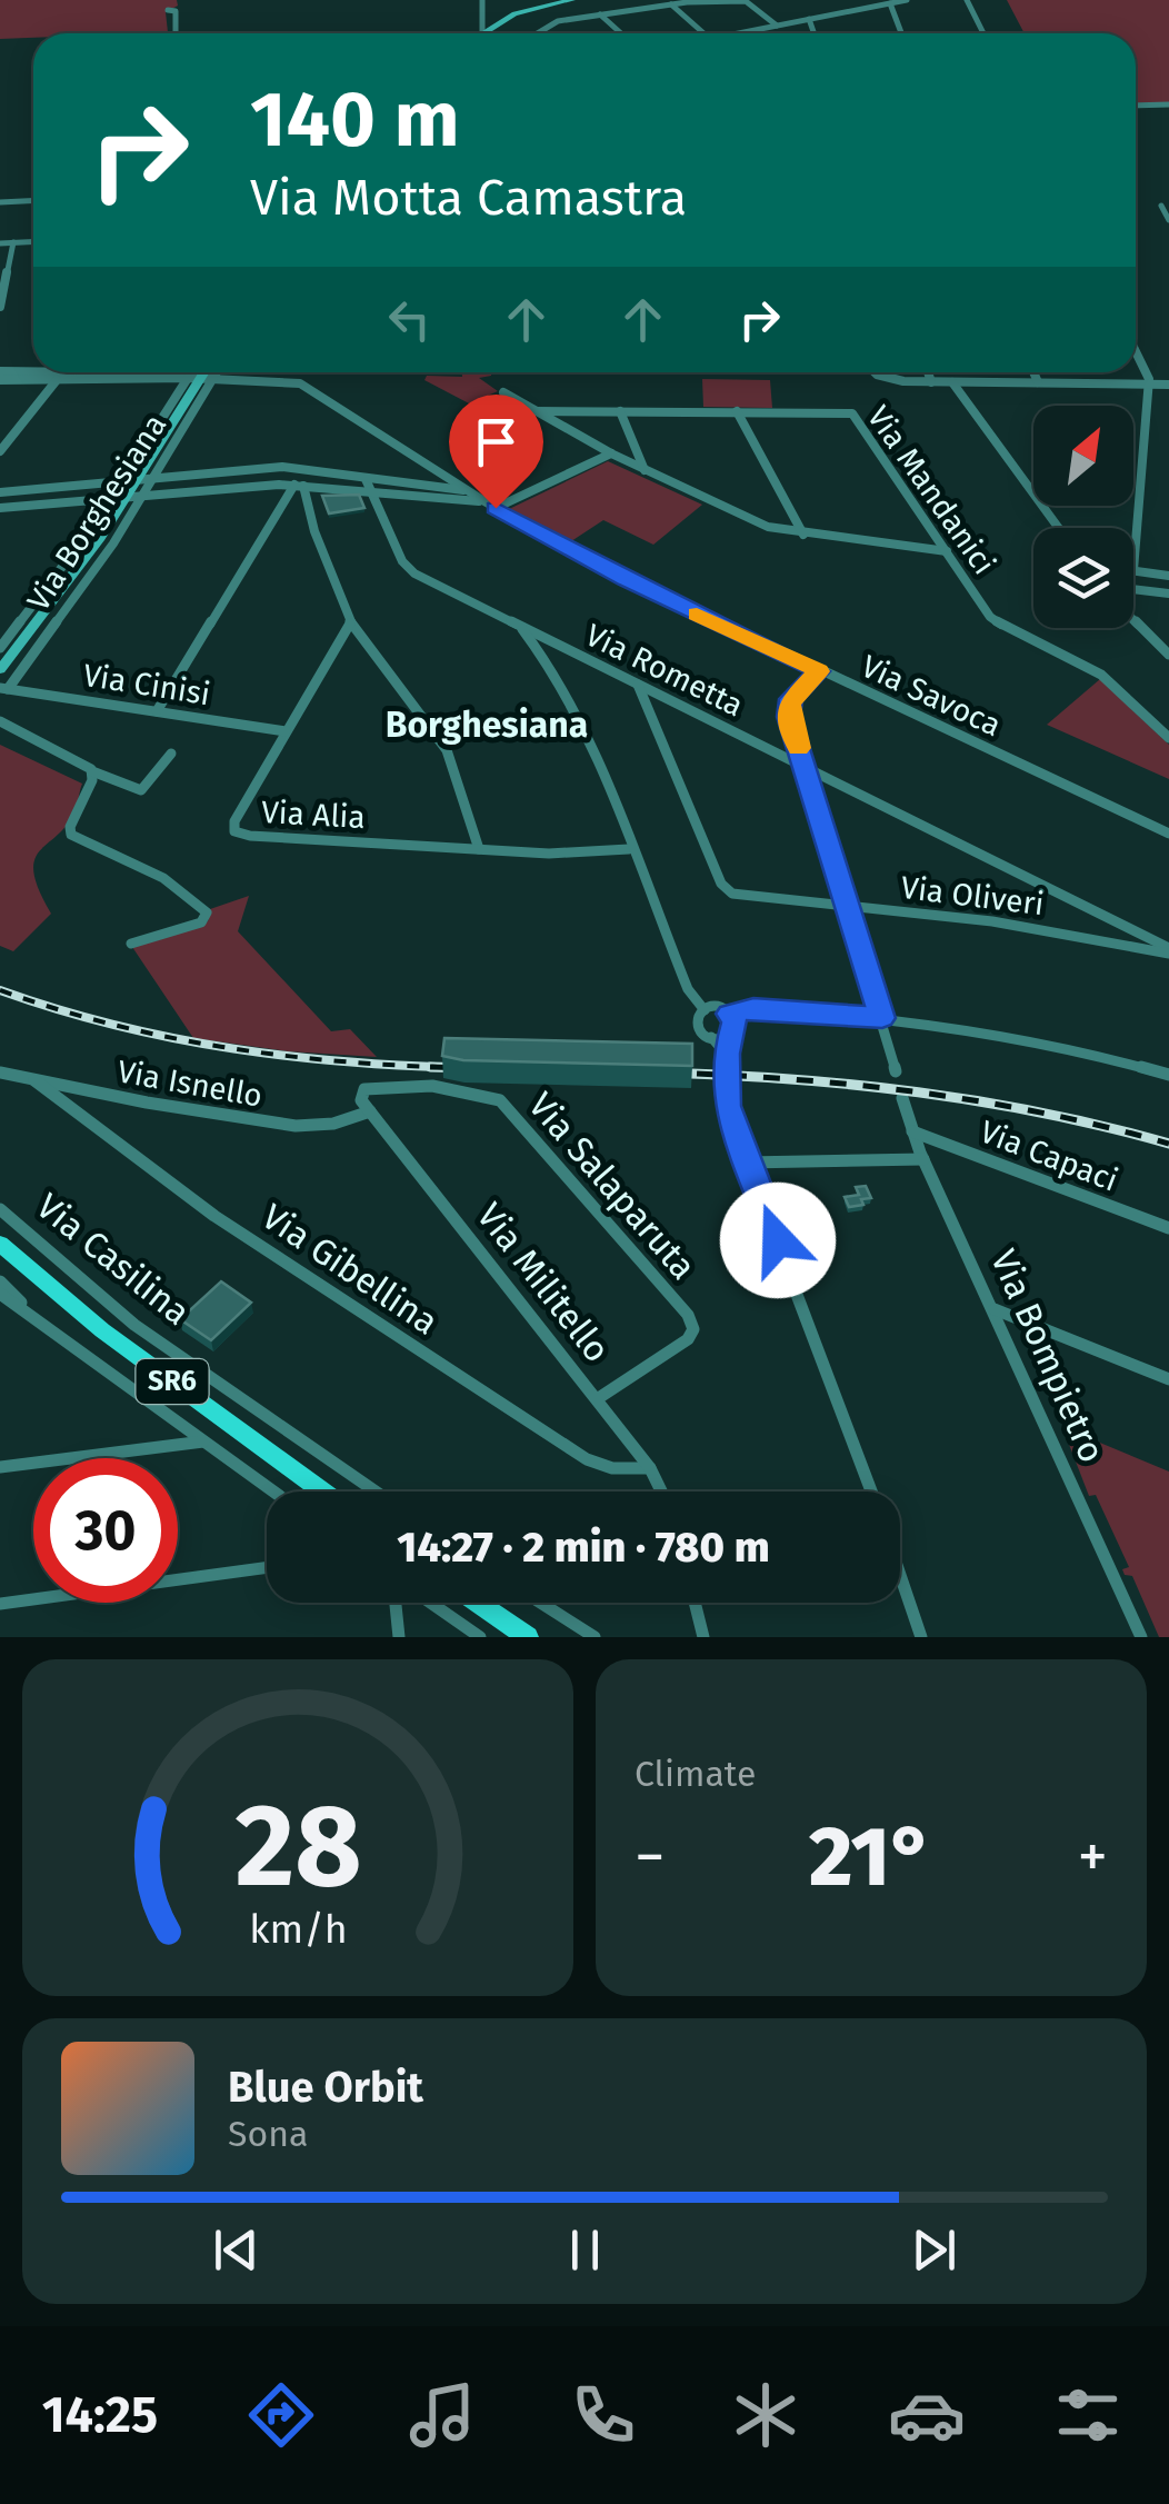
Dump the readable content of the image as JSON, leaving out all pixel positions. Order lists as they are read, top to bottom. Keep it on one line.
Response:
{"streets":{"main road":["Via Casilina","SR6"],"street":["Via Mandanici","Via Borghesiana","Via Rometta","Via Cinisi","Via Savoca","Via Alia","Via Oliveri","Via Isnello","Via Capaci","Via Salaparuta","Via Gibellina","Via Militello","Via Bompietro"]},"crossings":[["Via Borghesiana","Via Cinisi"],["Via Borghesiana","Via Savoca"],["Via Rometta","Via Oliveri"],["Via Cinisi","Via Alia"],["Via Isnello","Via Gibellina"],["Via Isnello","Via Militello"],["Via Capaci","Via Bompietro"],["Via Salaparuta","Via Militello"],["Via Gibellina","Via Militello"]],"districts":["Borghesiana"],"north":"top right","page":{"turn":["140 m","Via Motta Camastra"],"limit":"30","trip":"14:27 · 2 min · 780 m","tile":"Climate","heat":["−","21°","+"],"song":["Blue Orbit","Sona"],"tabs":"14:25","gauge":["28","km/h"]}}
